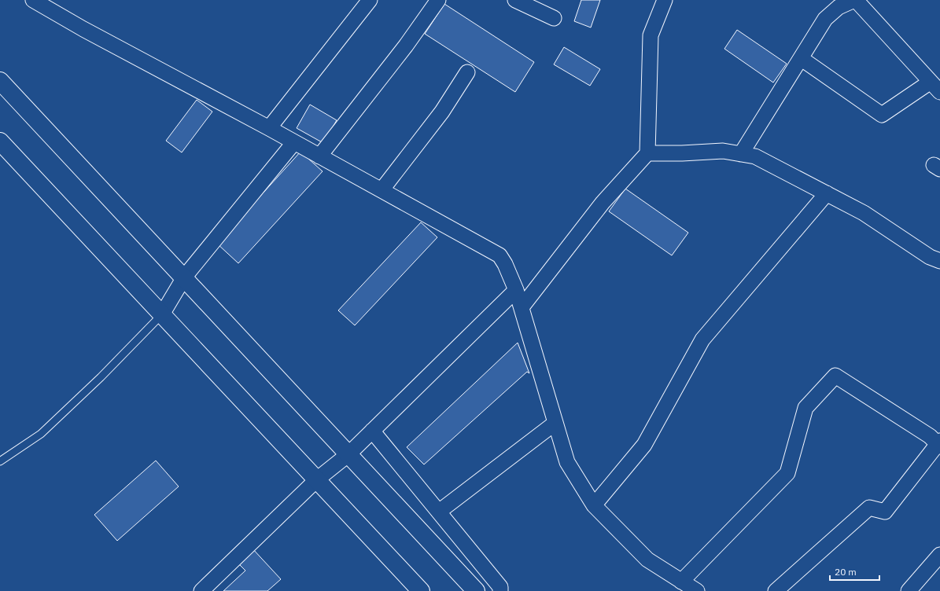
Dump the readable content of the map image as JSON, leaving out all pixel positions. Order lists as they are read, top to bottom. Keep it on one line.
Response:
{"scale_bar":"20 m"}
